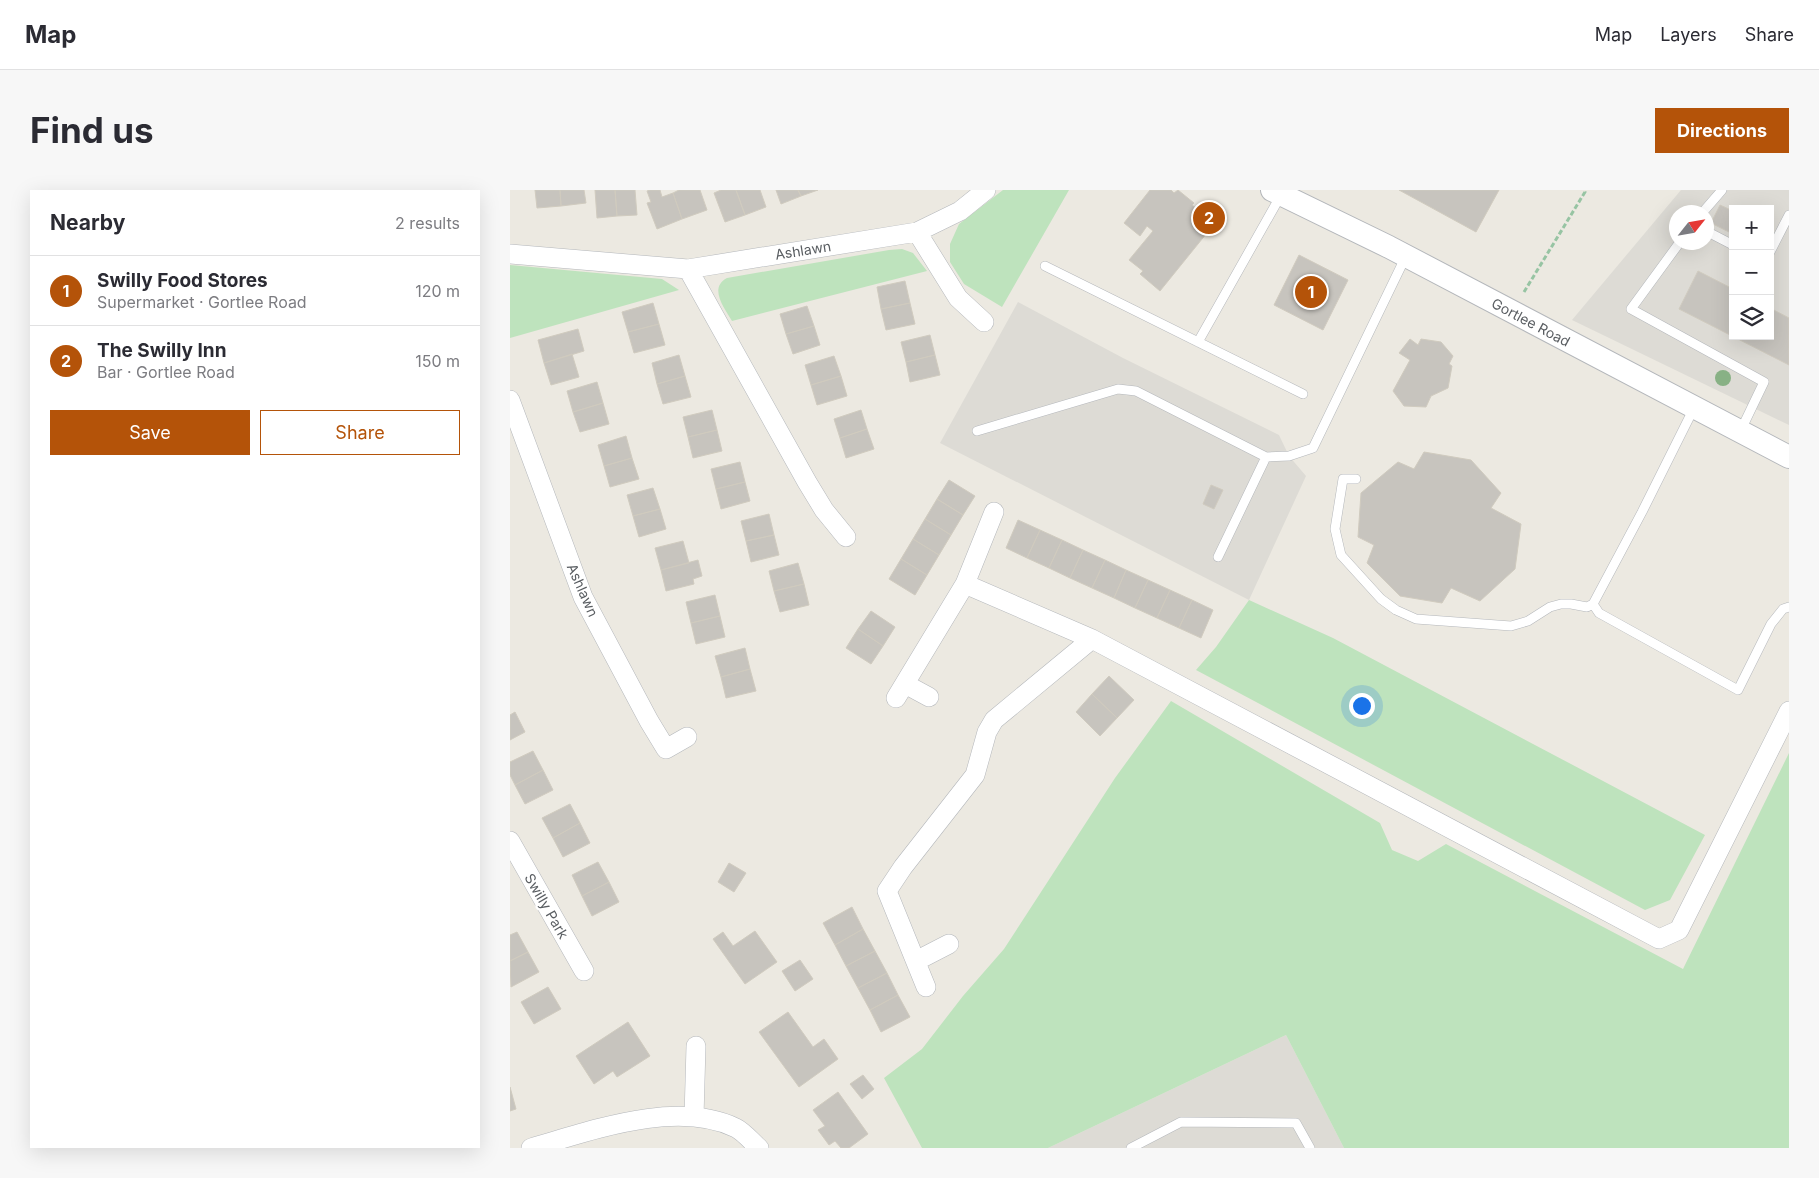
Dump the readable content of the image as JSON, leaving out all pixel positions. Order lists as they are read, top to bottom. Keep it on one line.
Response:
{"streets":{"street":["Ashlawn","Gortlee Road","Swilly Park"]},"north":"top right","page":{"header":"Map","nav":["Map","Layers","Share"],"buttons":["Directions",["Save","Share"]],"title":"Find us","heading":["Nearby","2 results"],"pins":["2","1"],"map_buttons":["+","−"],"list":[{"mark":"1","name":"Swilly Food Stores","note":"Supermarket · Gortlee Road","value":"120 m"},{"mark":"2","name":"The Swilly Inn","note":"Bar · Gortlee Road","value":"150 m"}]}}
